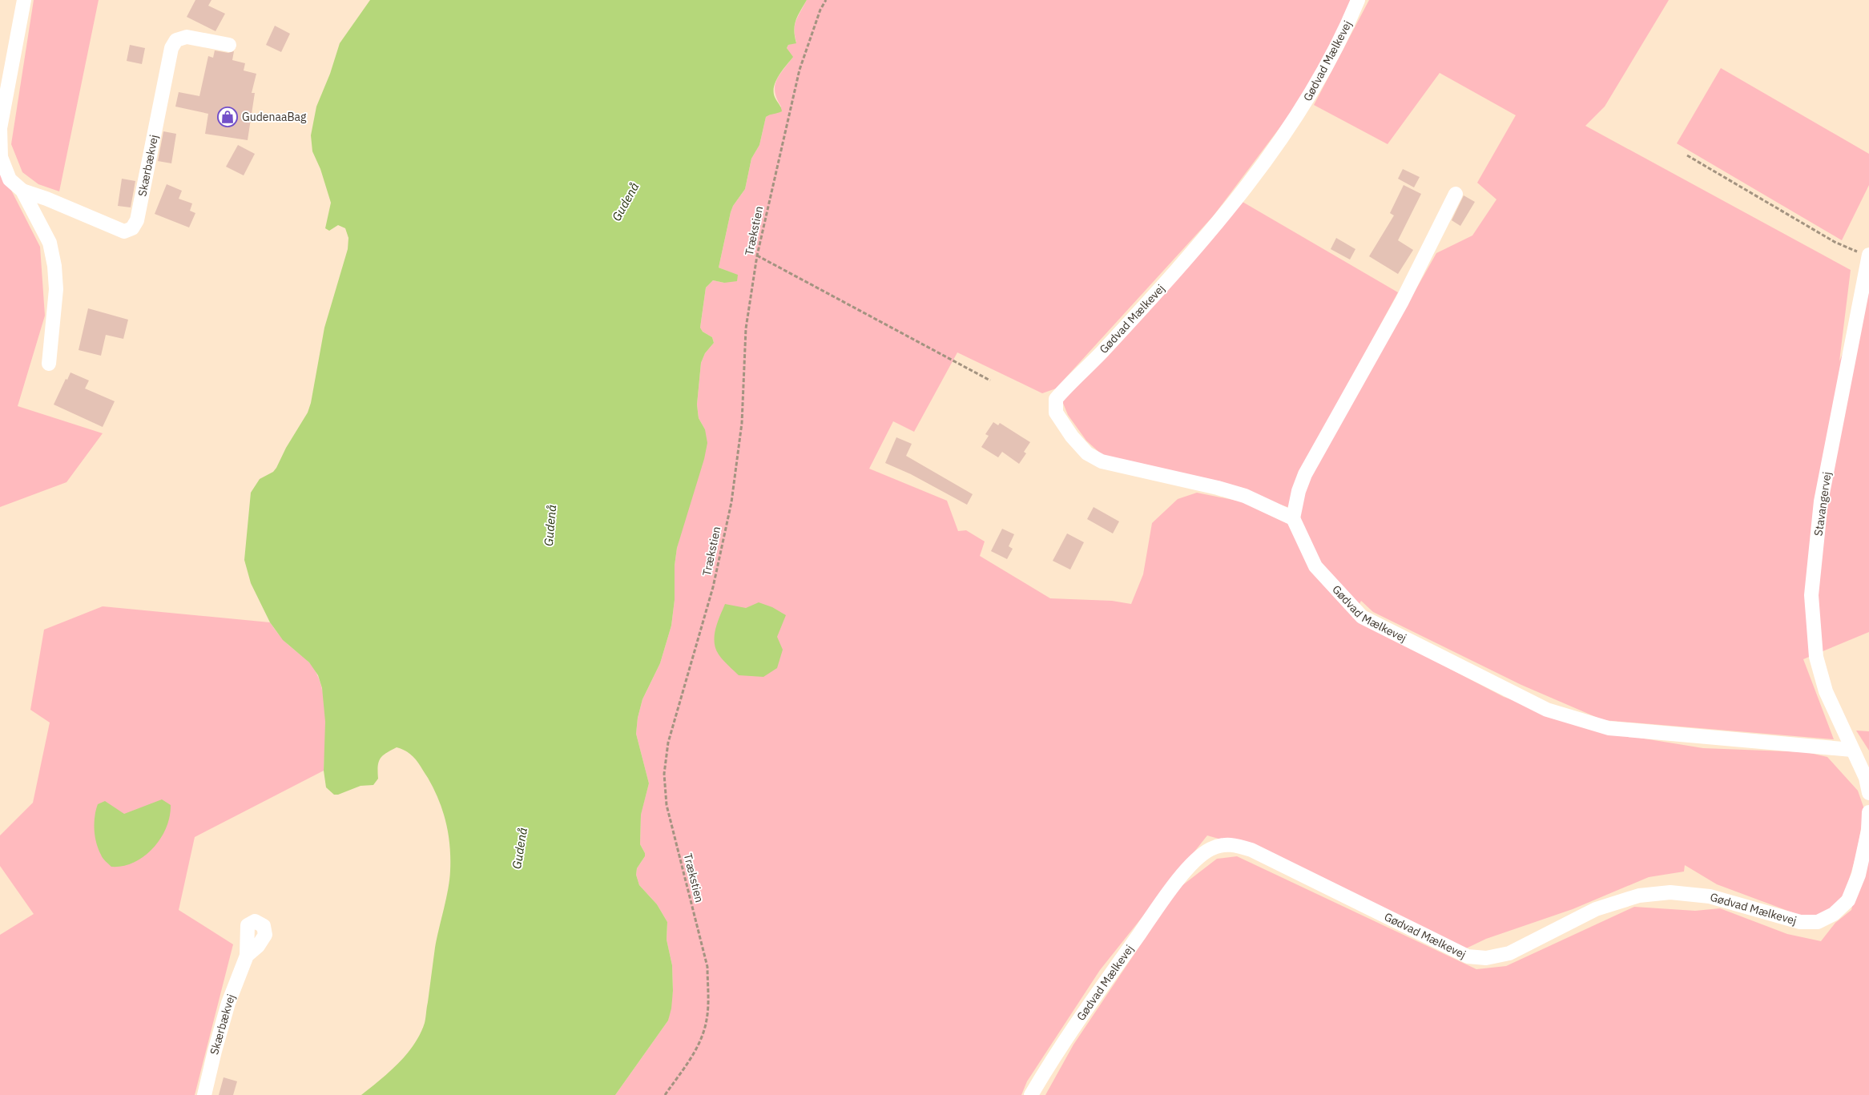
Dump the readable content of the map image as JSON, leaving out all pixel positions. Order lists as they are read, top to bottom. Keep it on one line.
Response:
{"streets":{"street":["Gødvad Mælkevej","Skærbækvej","Stavangervej"],"path":["Trækstien"]},"crossings":[["Gødvad Mælkevej","Stavangervej"]],"water":["Gudenå"],"places":{"shop":["GudenaaBag"]}}
